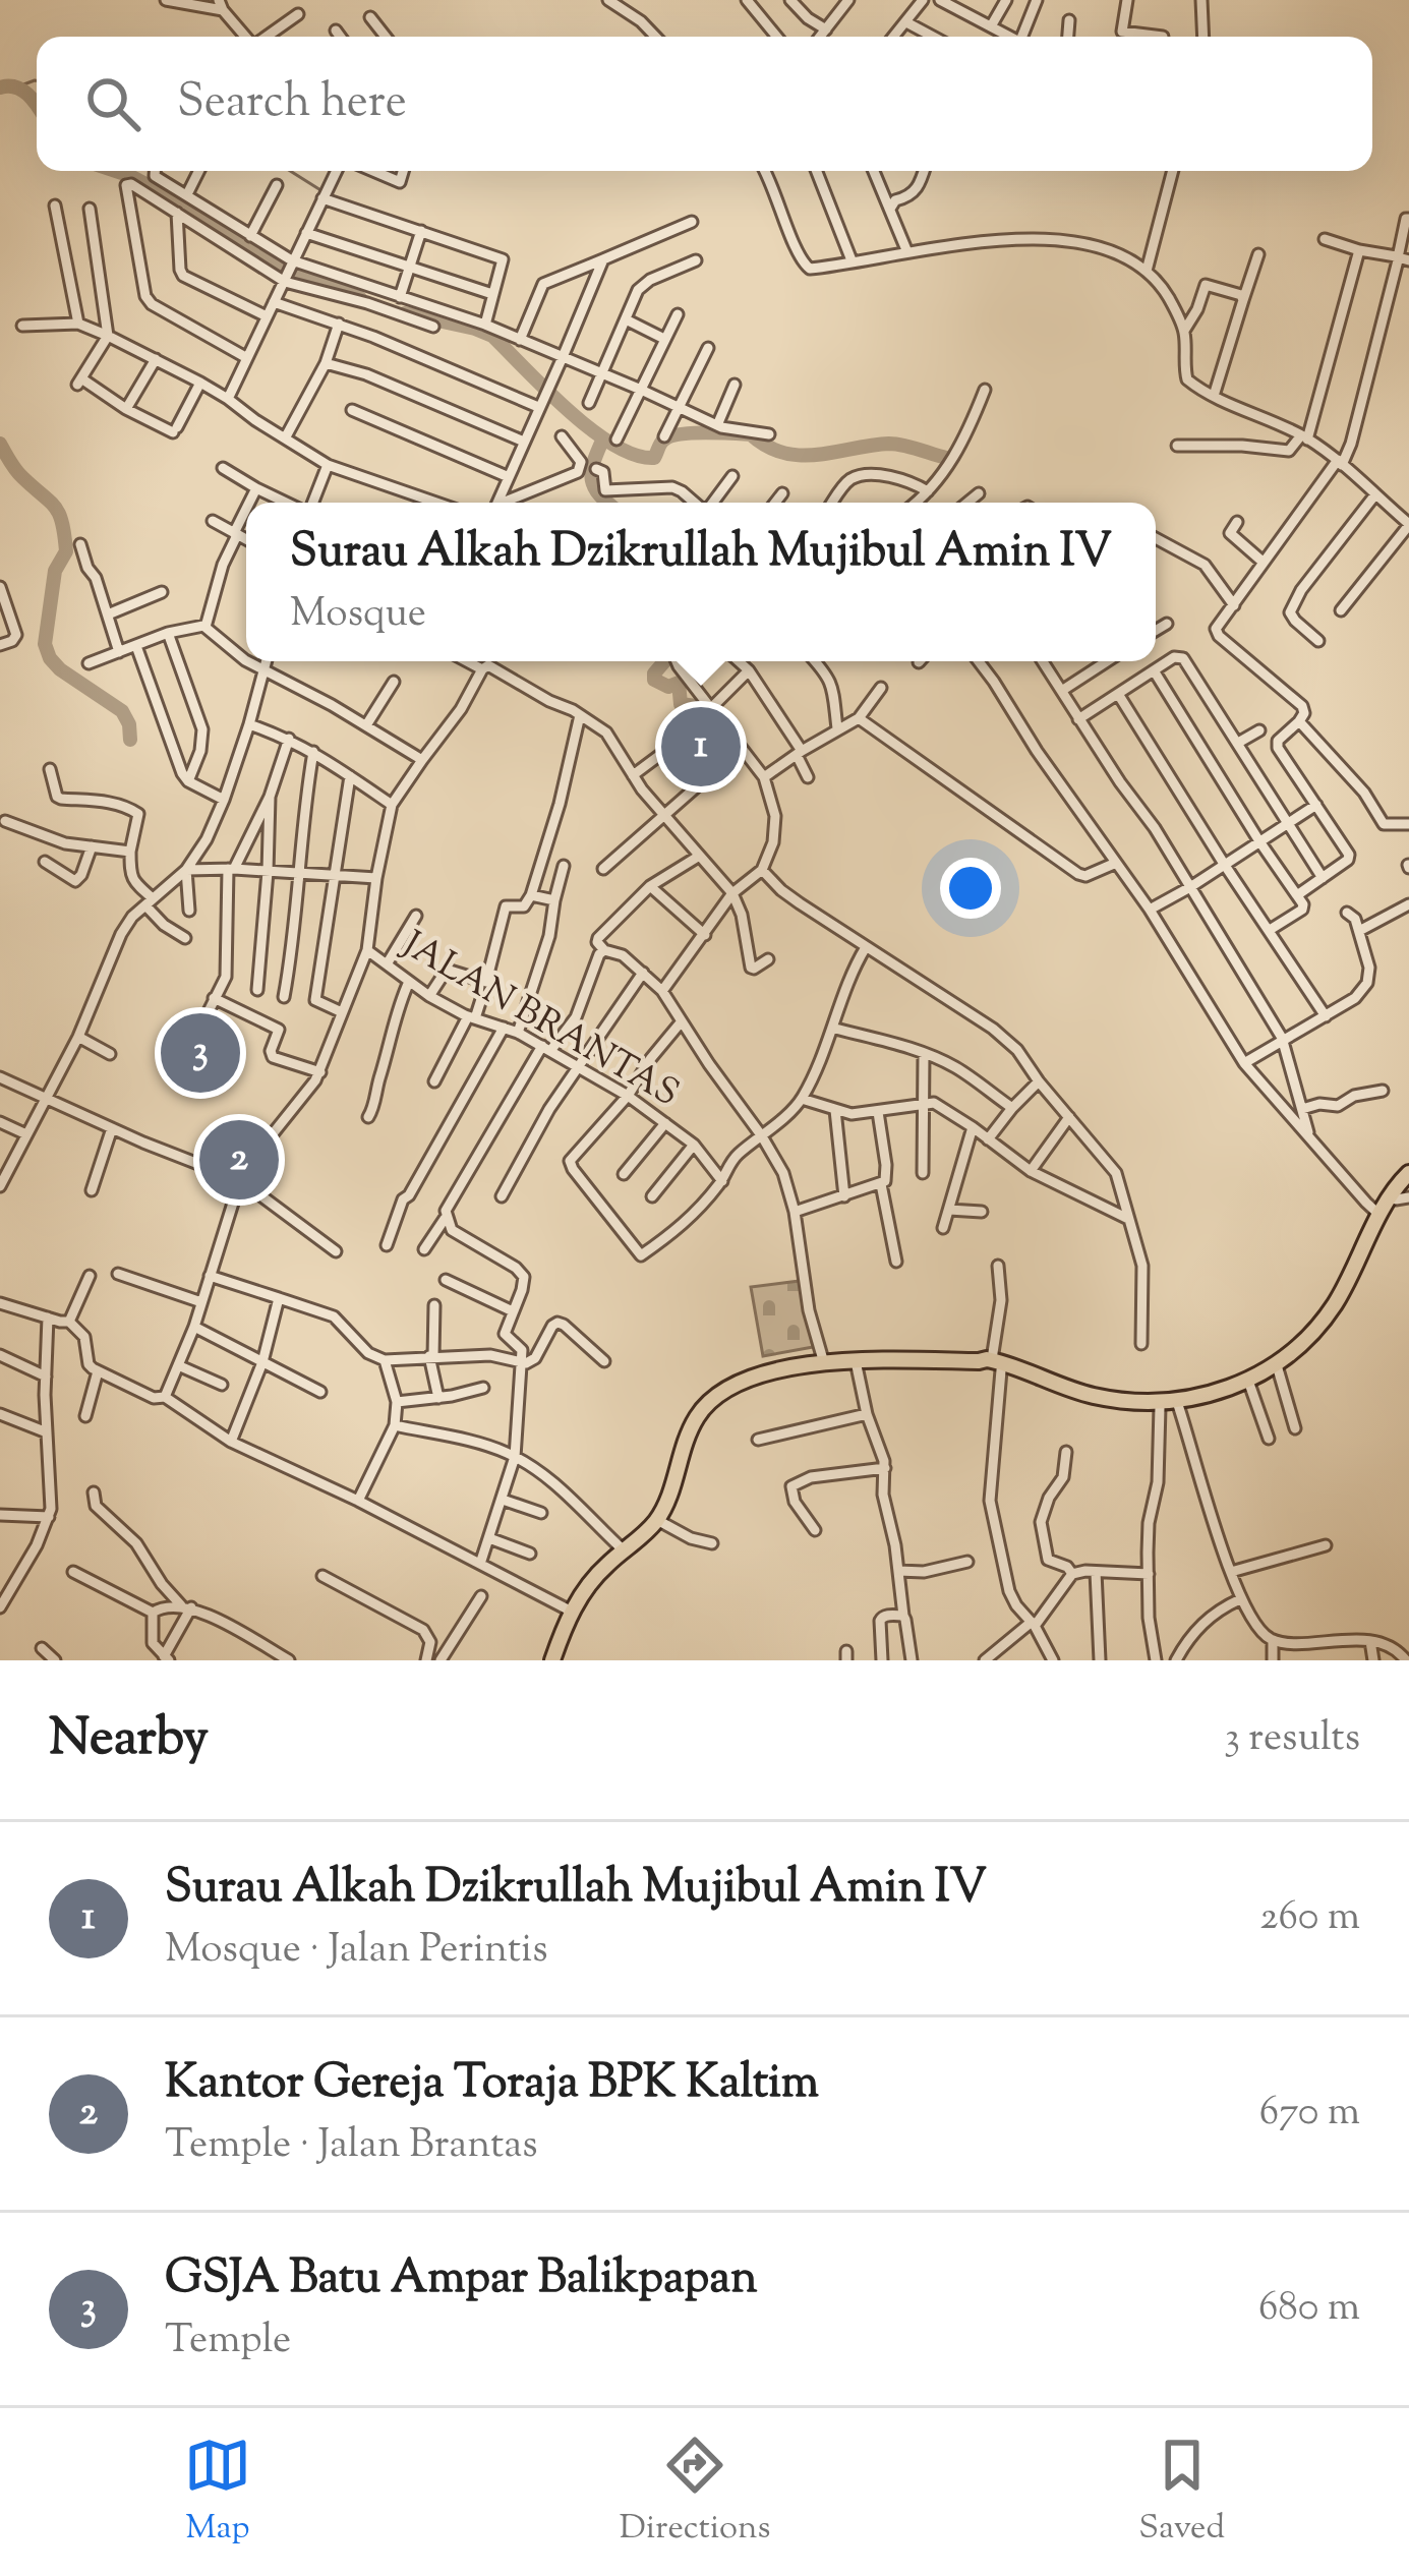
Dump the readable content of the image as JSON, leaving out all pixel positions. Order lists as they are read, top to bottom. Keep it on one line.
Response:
{"streets":{"street":["JALAN BRANTAS"]},"page":{"search":"Search here","popup":["Surau Alkah Dzikrullah Mujibul Amin IV","Mosque"],"pins":["1","3","2"],"heading":["Nearby","3 results"],"list":[{"mark":"1","name":"Surau Alkah Dzikrullah Mujibul Amin IV","note":"Mosque · Jalan Perintis","value":"260 m"},{"mark":"2","name":"Kantor Gereja Toraja BPK Kaltim","note":"Temple · Jalan Brantas","value":"670 m"},{"mark":"3","name":"GSJA Batu Ampar Balikpapan","note":"Temple","value":"680 m"}],"nav":["Map","Directions","Saved"]}}
